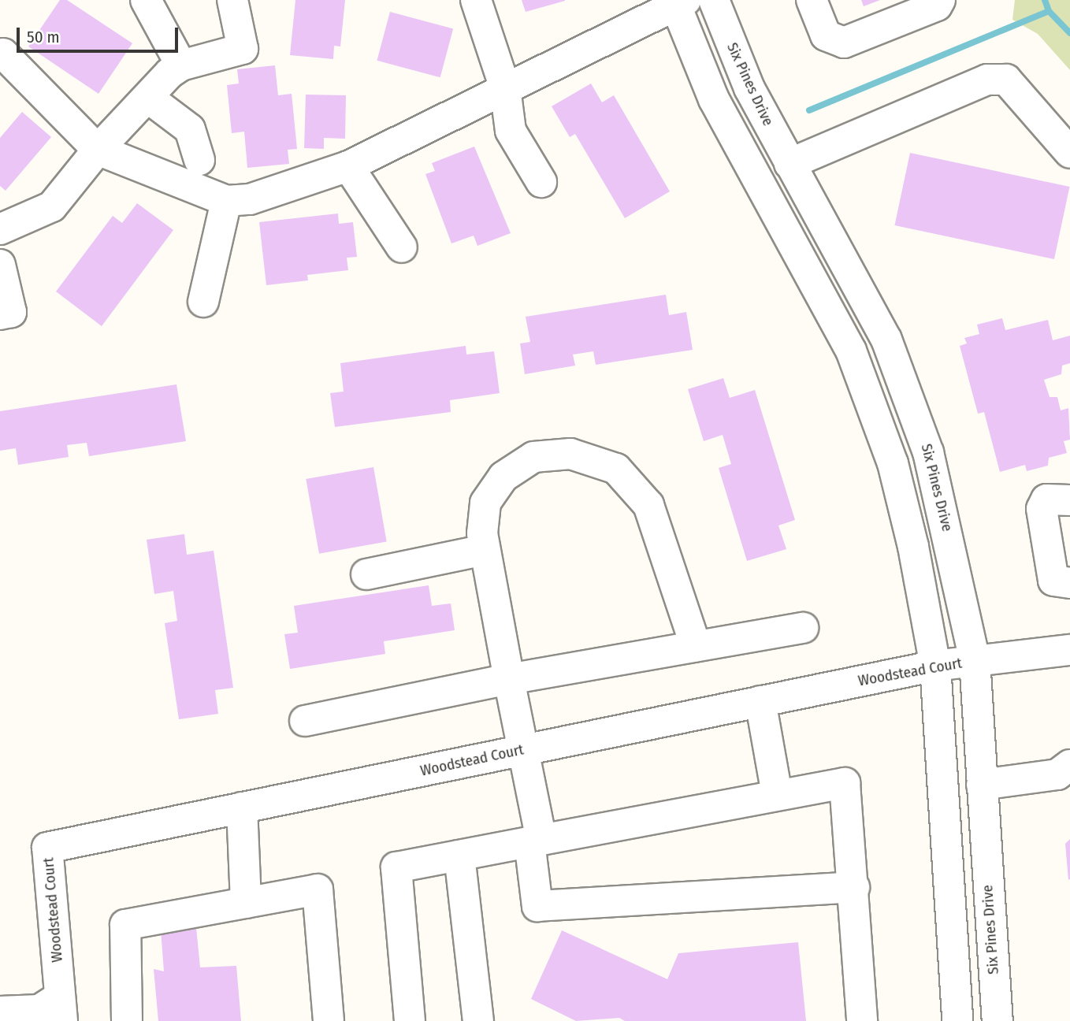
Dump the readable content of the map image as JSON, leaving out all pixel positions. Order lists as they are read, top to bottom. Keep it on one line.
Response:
{"streets":{"street":["Six Pines Drive","Woodstead Court"]},"crossings":[["Six Pines Drive","Woodstead Court"]],"scale_bar":"50 m"}
